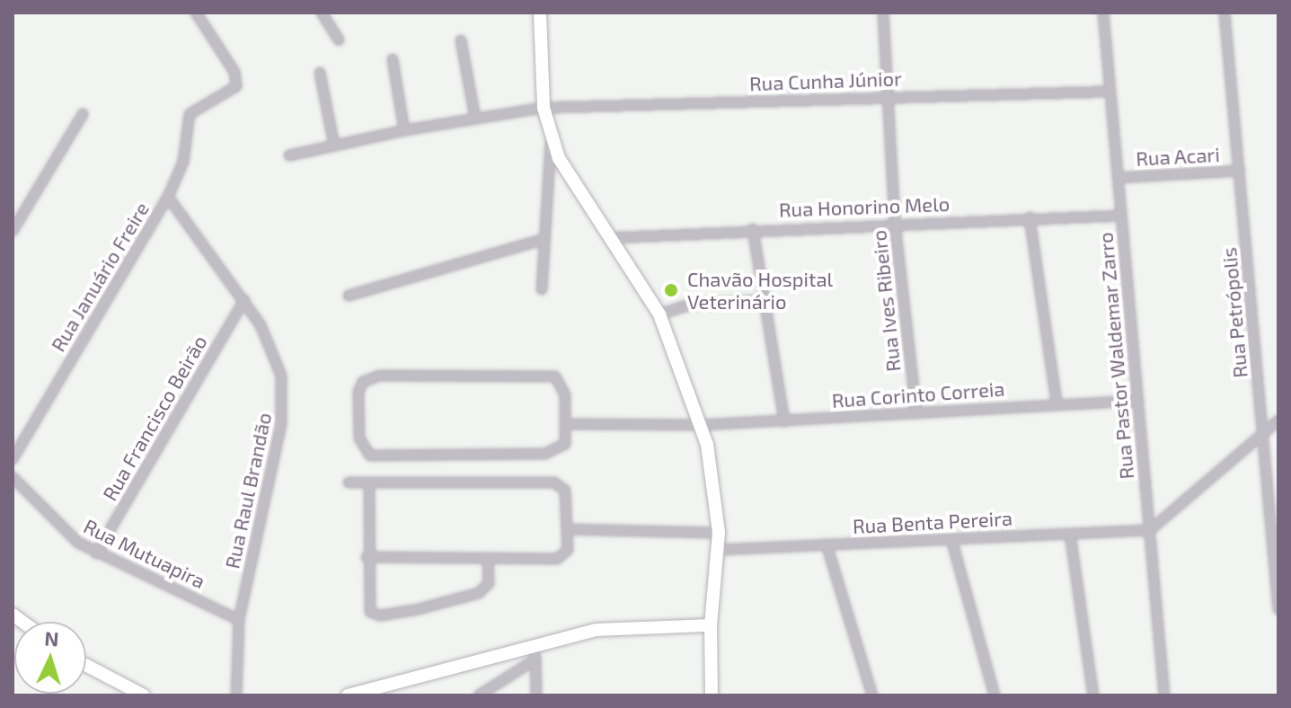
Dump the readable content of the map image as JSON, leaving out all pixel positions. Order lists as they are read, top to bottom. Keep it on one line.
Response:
{"streets":{"street":["Rua Cunha Júnior","Rua Acari","Rua Honorino Melo","Rua Januário Freire","Rua Ives Ribeiro","Rua Petrópolis","Rua Pastor Waldemar Zarro","Rua Corinto Correia","Rua Francisco Beirão","Rua Raul Brandão","Rua Benta Pereira","Rua Mutuapira"]},"crossings":[["Rua Cunha Júnior","Rua Ives Ribeiro"],["Rua Cunha Júnior","Rua Pastor Waldemar Zarro"],["Rua Acari","Rua Petrópolis"],["Rua Acari","Rua Pastor Waldemar Zarro"],["Rua Honorino Melo","Rua Ives Ribeiro"],["Rua Honorino Melo","Rua Pastor Waldemar Zarro"],["Rua Januário Freire","Rua Raul Brandão"],["Rua Ives Ribeiro","Rua Corinto Correia"],["Rua Pastor Waldemar Zarro","Rua Corinto Correia"],["Rua Pastor Waldemar Zarro","Rua Benta Pereira"],["Rua Francisco Beirão","Rua Raul Brandão"],["Rua Francisco Beirão","Rua Mutuapira"],["Rua Raul Brandão","Rua Mutuapira"]],"places":["Chavão Hospital Veterinário"],"north":"top"}
